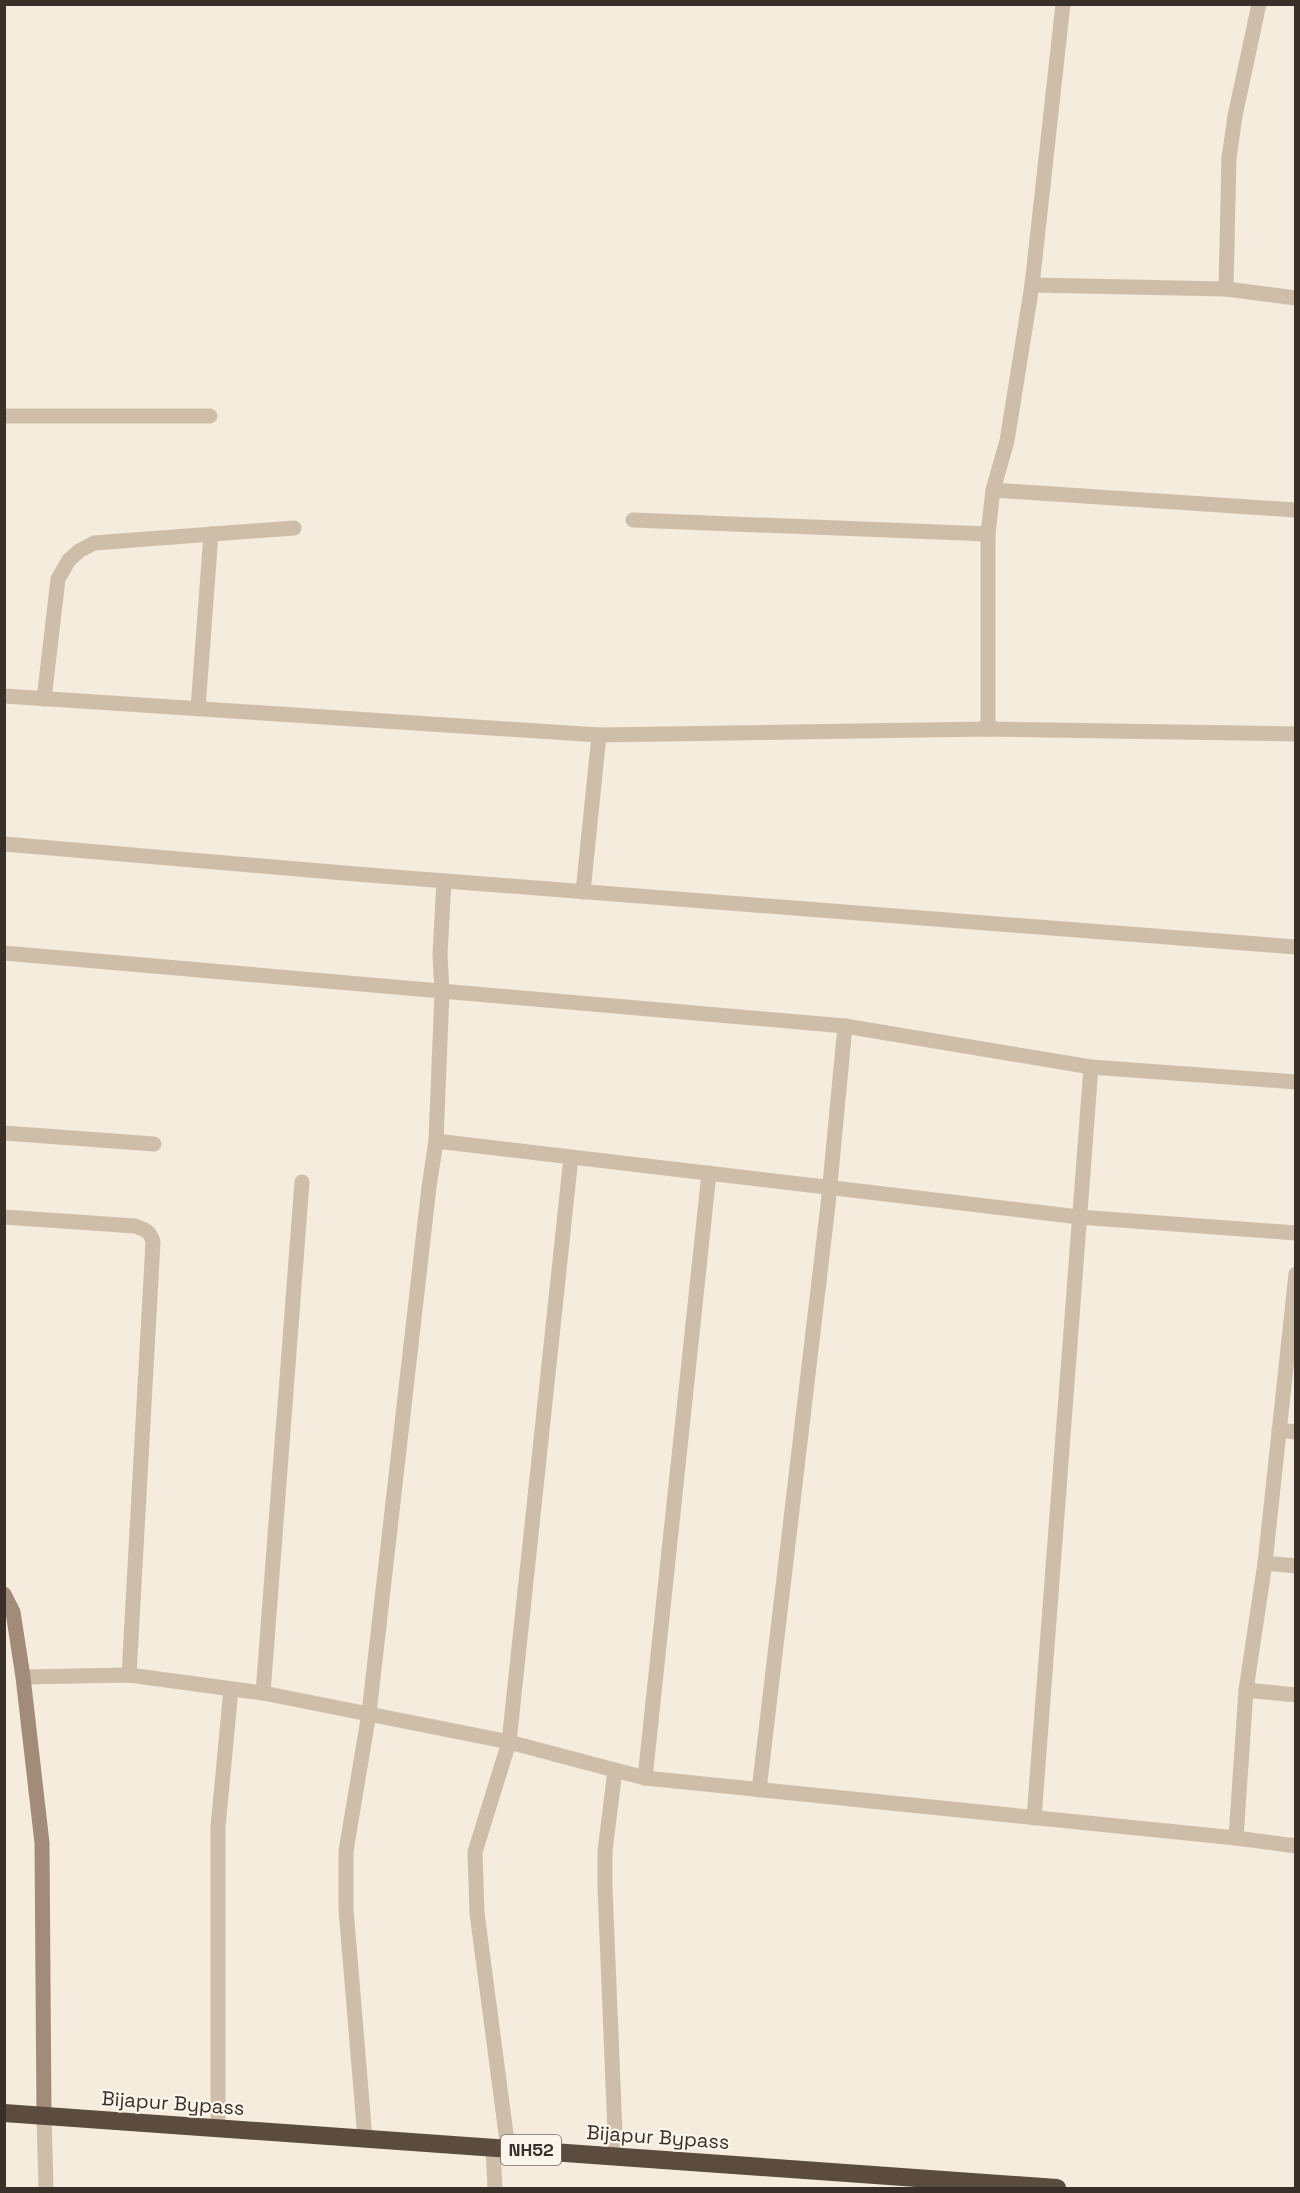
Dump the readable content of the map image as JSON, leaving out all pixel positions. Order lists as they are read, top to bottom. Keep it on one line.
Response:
{"streets":{"highway":["Bijapur Bypass","NH52"]}}
